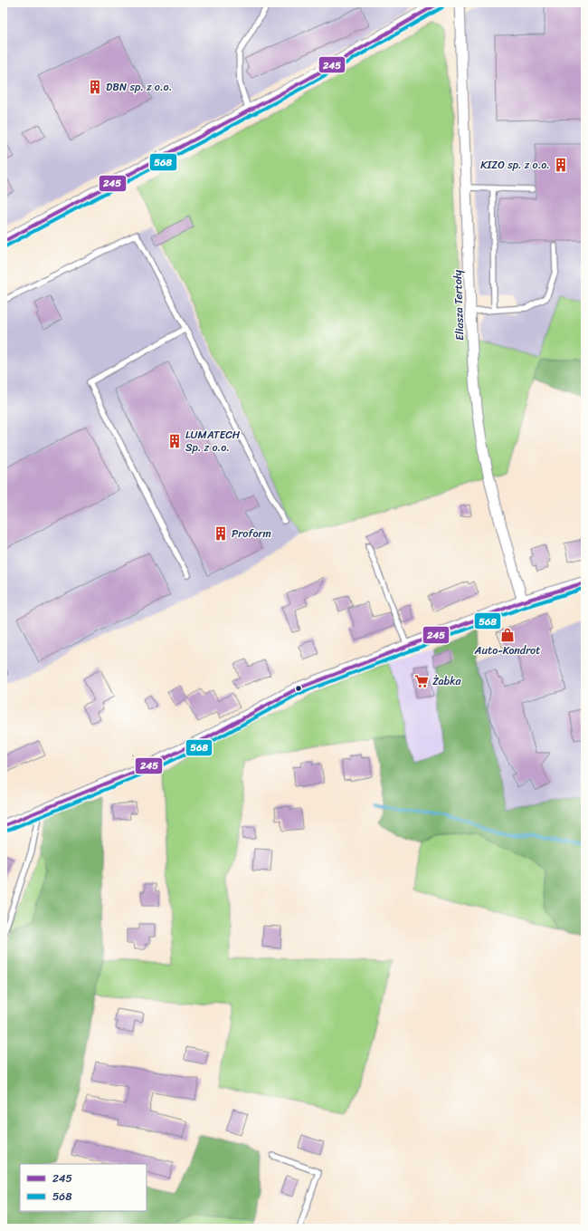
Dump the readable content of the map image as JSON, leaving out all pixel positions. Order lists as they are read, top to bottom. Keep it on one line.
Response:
{"streets":{"street":["Eliasza Tertoły"]},"places":{"building":["DBN sp. z o.o.","KIZO sp. z o.o.","LUMATECH Sp. z o.o.","Proform"],"shop":["Auto-Kondrot"],"supermarket":["Żabka"]},"lines":["transit line 245","transit line 568"],"legend":["245","568"]}
